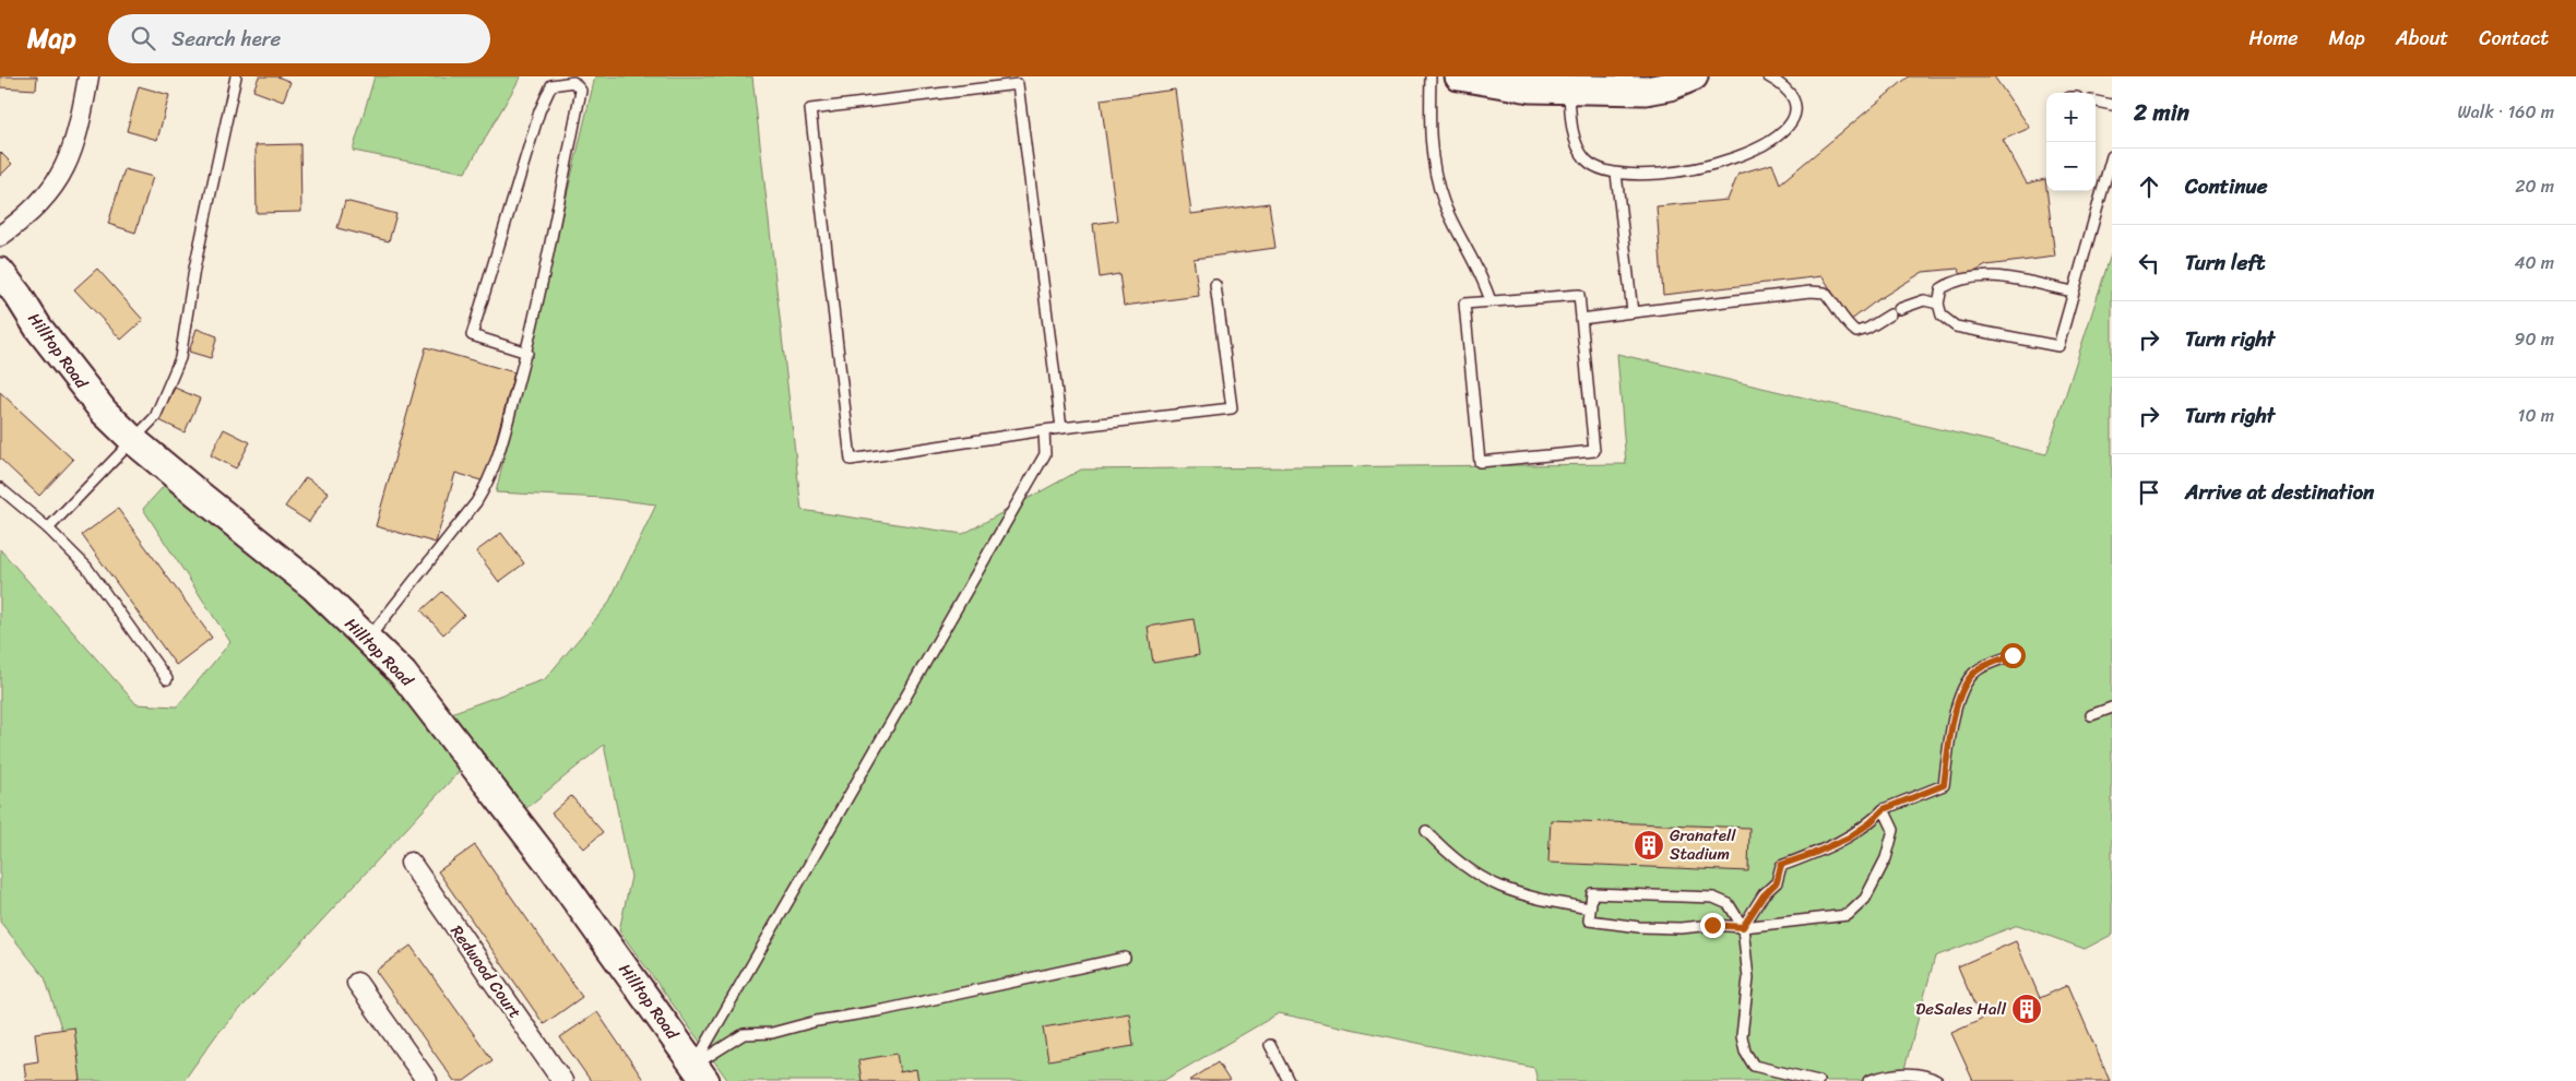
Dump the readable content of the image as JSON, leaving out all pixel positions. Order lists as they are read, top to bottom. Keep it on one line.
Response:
{"streets":{"street":["Hilltop Road","Redwood Court"]},"places":{"building":["Granatell Stadium","DeSales Hall"]},"page":{"header":"Map","search":"Search here","nav":["Home","Map","About","Contact"],"heading":["2 min","Walk · 160 m"],"map_buttons":["+","−"],"list":[["Continue","20 m"],["Turn left","40 m"],["Turn right","90 m"],["Turn right","10 m"],"Arrive at destination"]}}
